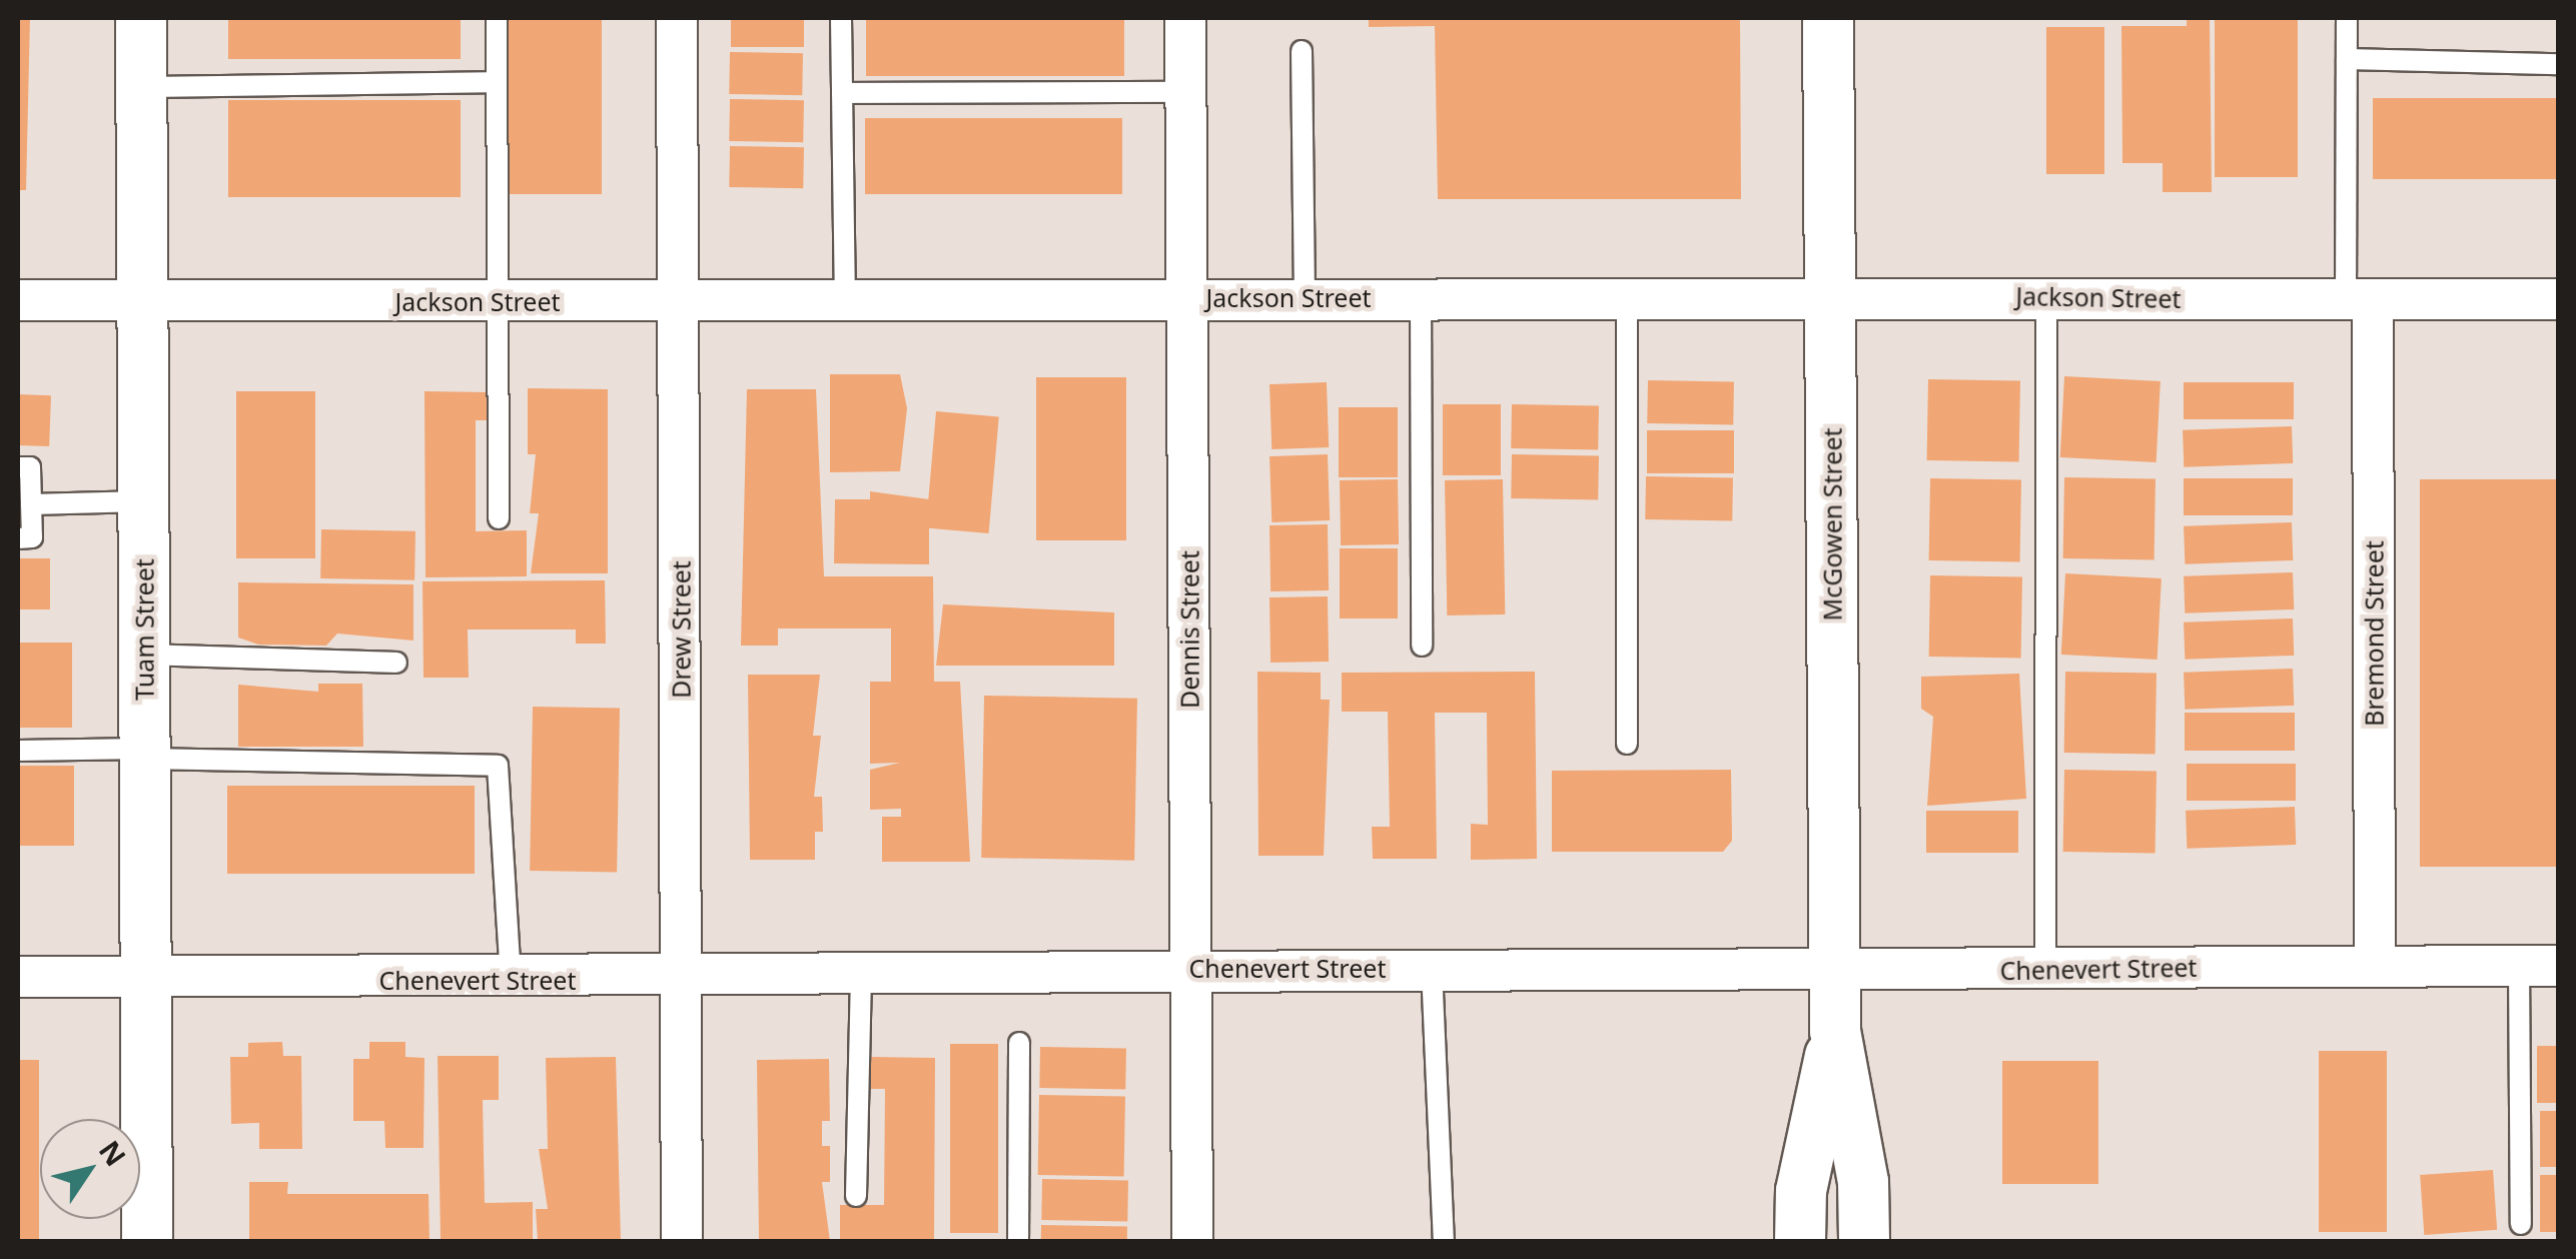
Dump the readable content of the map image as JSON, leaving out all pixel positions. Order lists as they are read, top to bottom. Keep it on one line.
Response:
{"streets":{"street":["Jackson Street","McGowen Street","Tuam Street","Drew Street","Dennis Street","Bremond Street","Chenevert Street"]},"crossings":[["Jackson Street","McGowen Street"],["Jackson Street","Tuam Street"],["Jackson Street","Drew Street"],["Jackson Street","Dennis Street"],["Jackson Street","Bremond Street"],["McGowen Street","Chenevert Street"],["Tuam Street","Chenevert Street"],["Drew Street","Chenevert Street"],["Dennis Street","Chenevert Street"],["Bremond Street","Chenevert Street"]],"north":"top right"}
